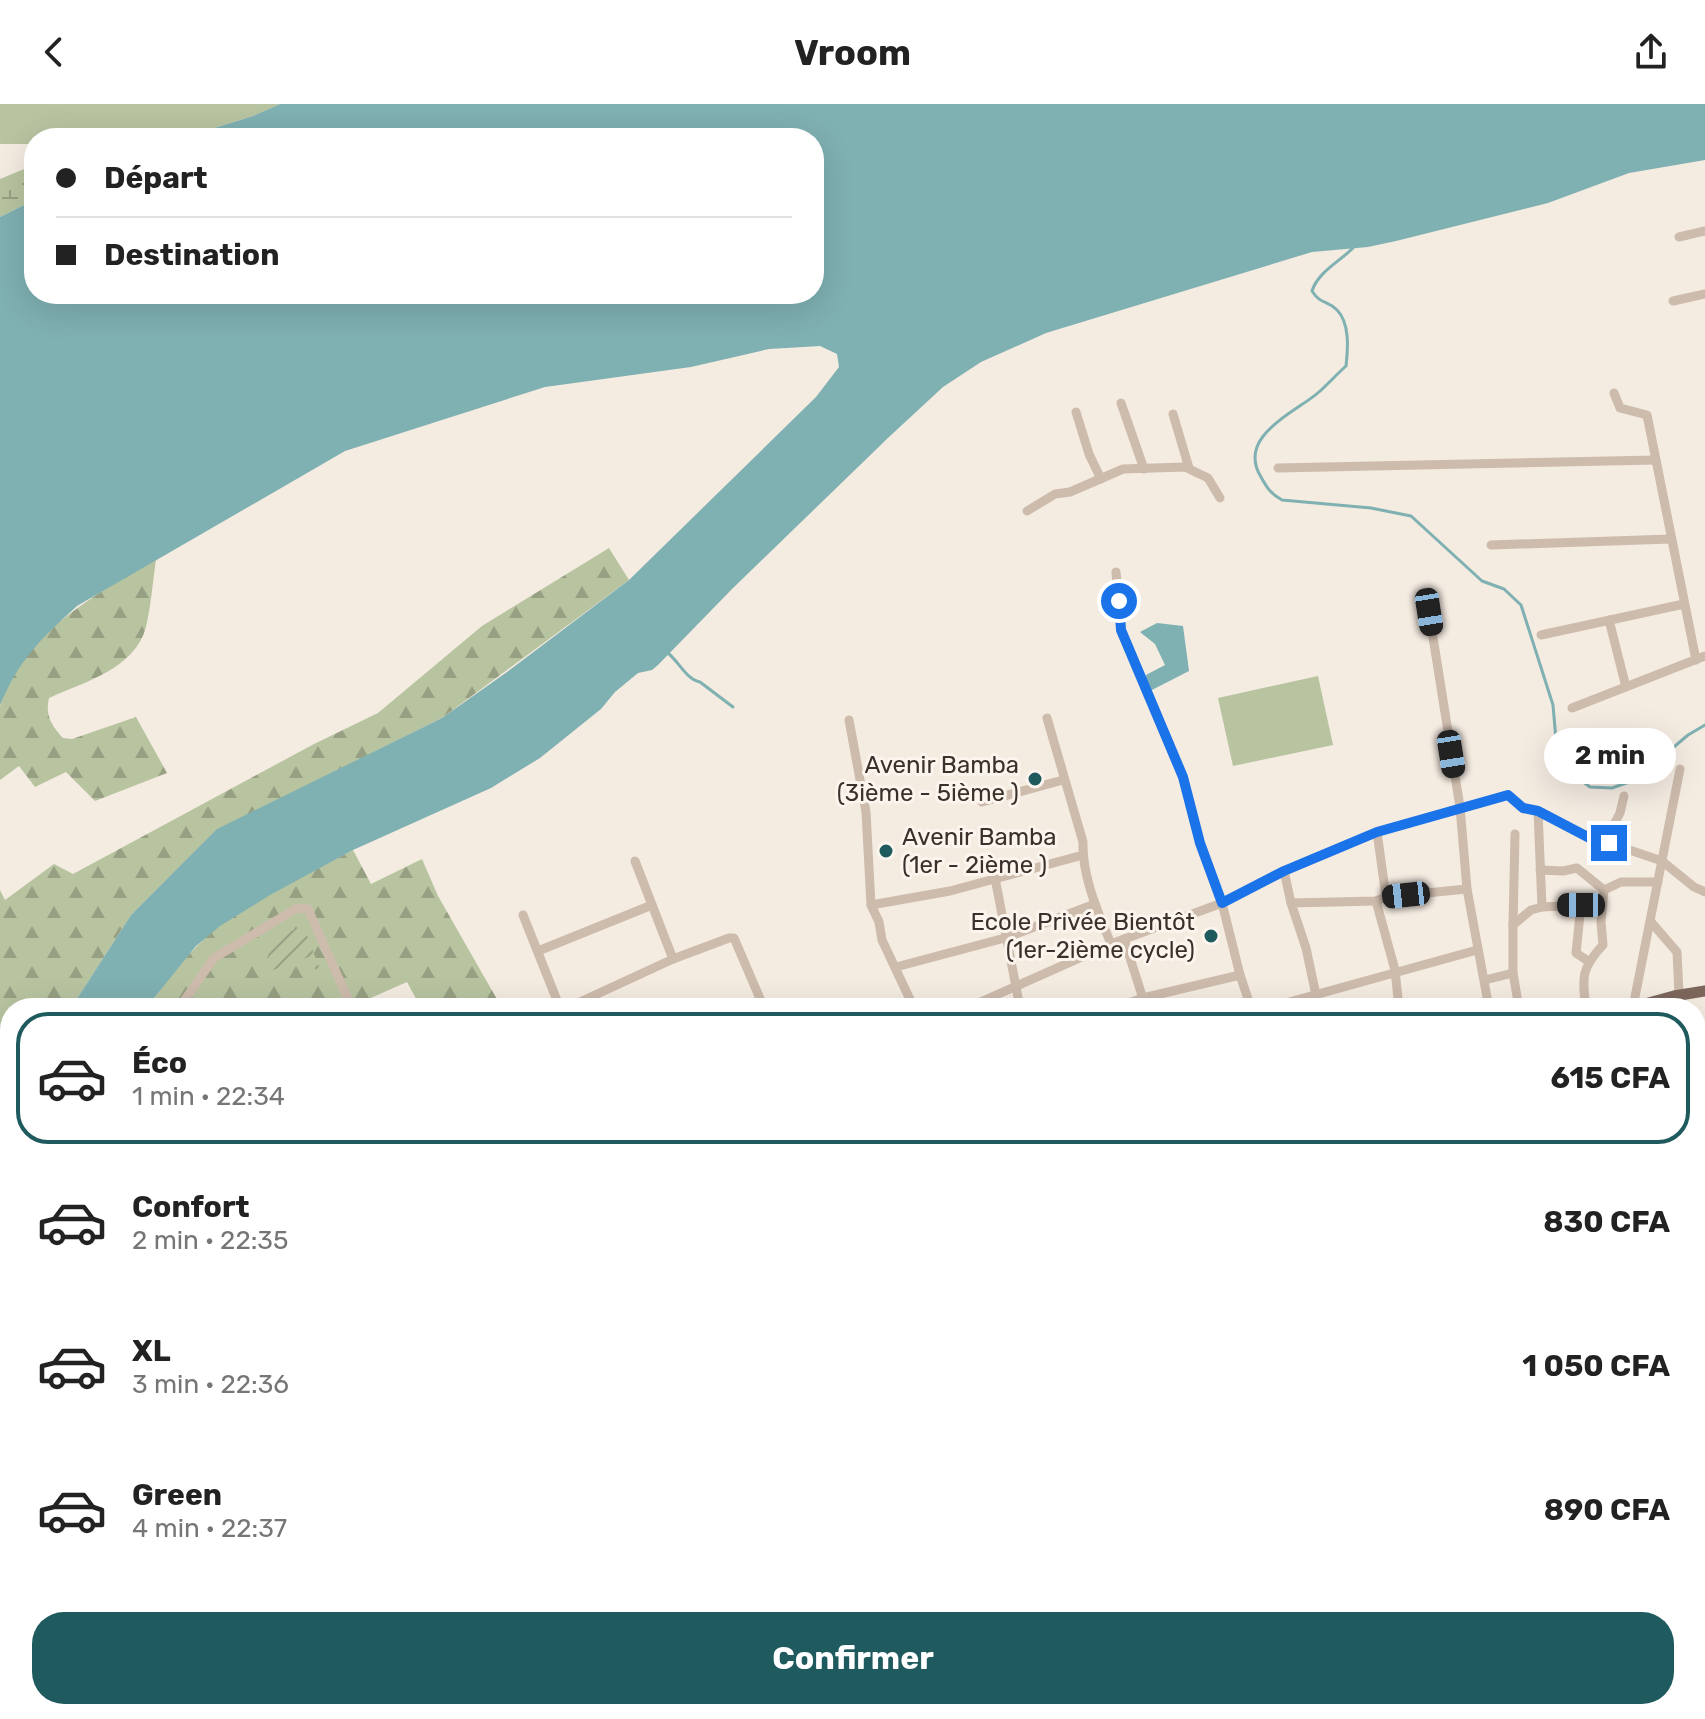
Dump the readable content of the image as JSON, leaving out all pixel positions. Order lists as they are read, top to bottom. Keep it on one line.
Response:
{"places":["Avenir Bamba (3ième - 5ième )","Avenir Bamba (1er - 2ième )","Ecole Privée Bientôt (1er-2ième cycle)"],"page":{"header":"Vroom","banner":["Départ","Destination"],"bubble":"2 min","list":[{"name":"Éco","note":"1 min · 22:34","value":"615 CFA"},{"name":"Confort","note":"2 min · 22:35","value":"830 CFA"},{"name":"XL","note":"3 min · 22:36","value":"1 050 CFA"},{"name":"Green","note":"4 min · 22:37","value":"890 CFA"}],"buttons":"Confirmer"}}
